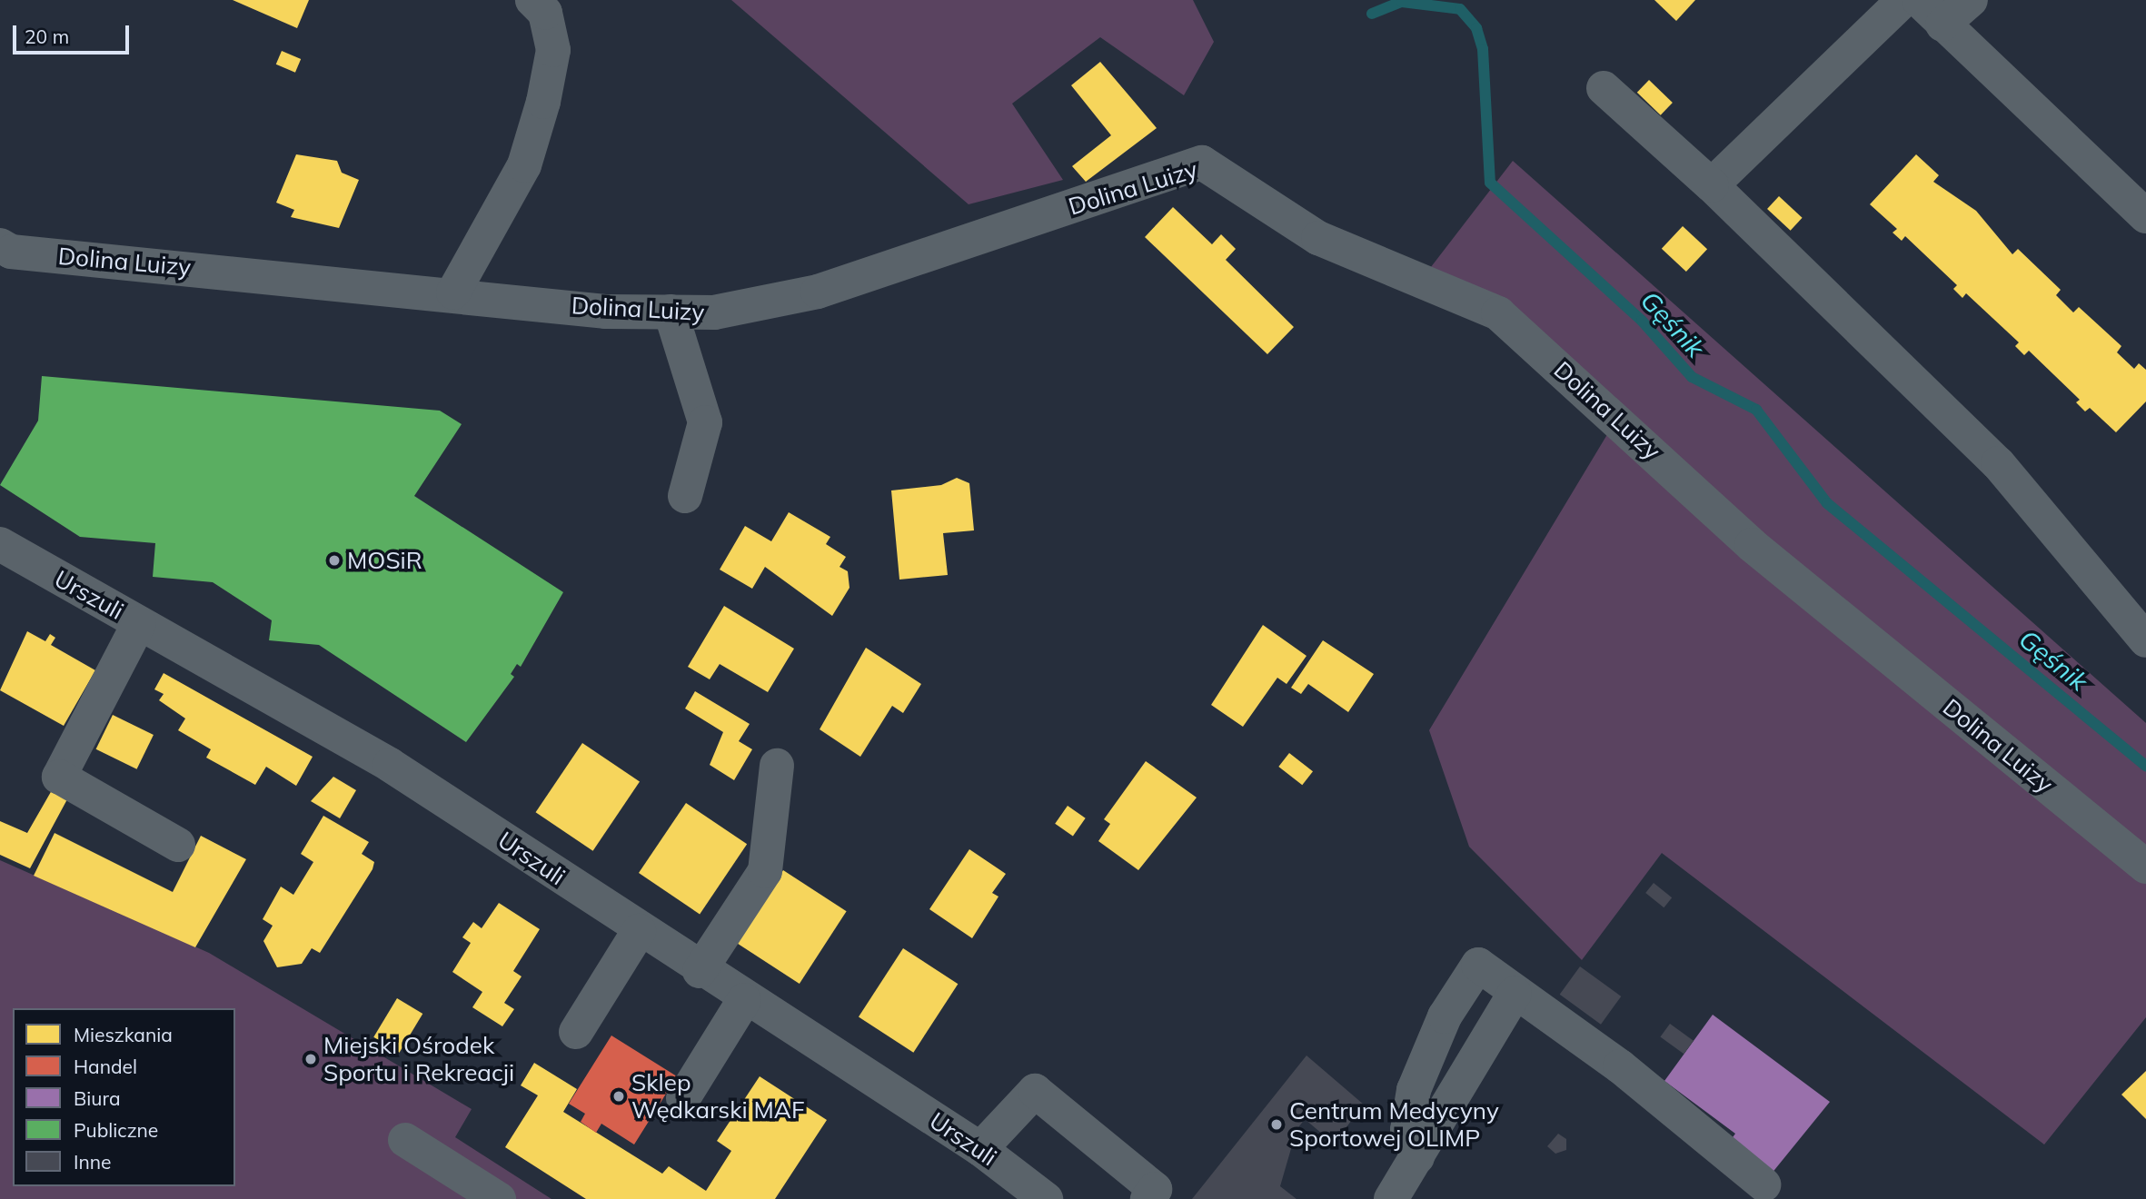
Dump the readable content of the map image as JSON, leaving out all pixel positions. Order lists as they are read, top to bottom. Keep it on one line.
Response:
{"streets":{"street":["Dolina Luizy","Urszuli"]},"water":["Gęśnik"],"places":["MOSiR","Miejski Ośrodek Sportu i Rekreacji","Sklep Wędkarski MAF","Centrum Medycyny Sportowej OLIMP"],"legend":["Mieszkania","Handel","Biura","Publiczne","Inne"],"scale_bar":"20 m"}
